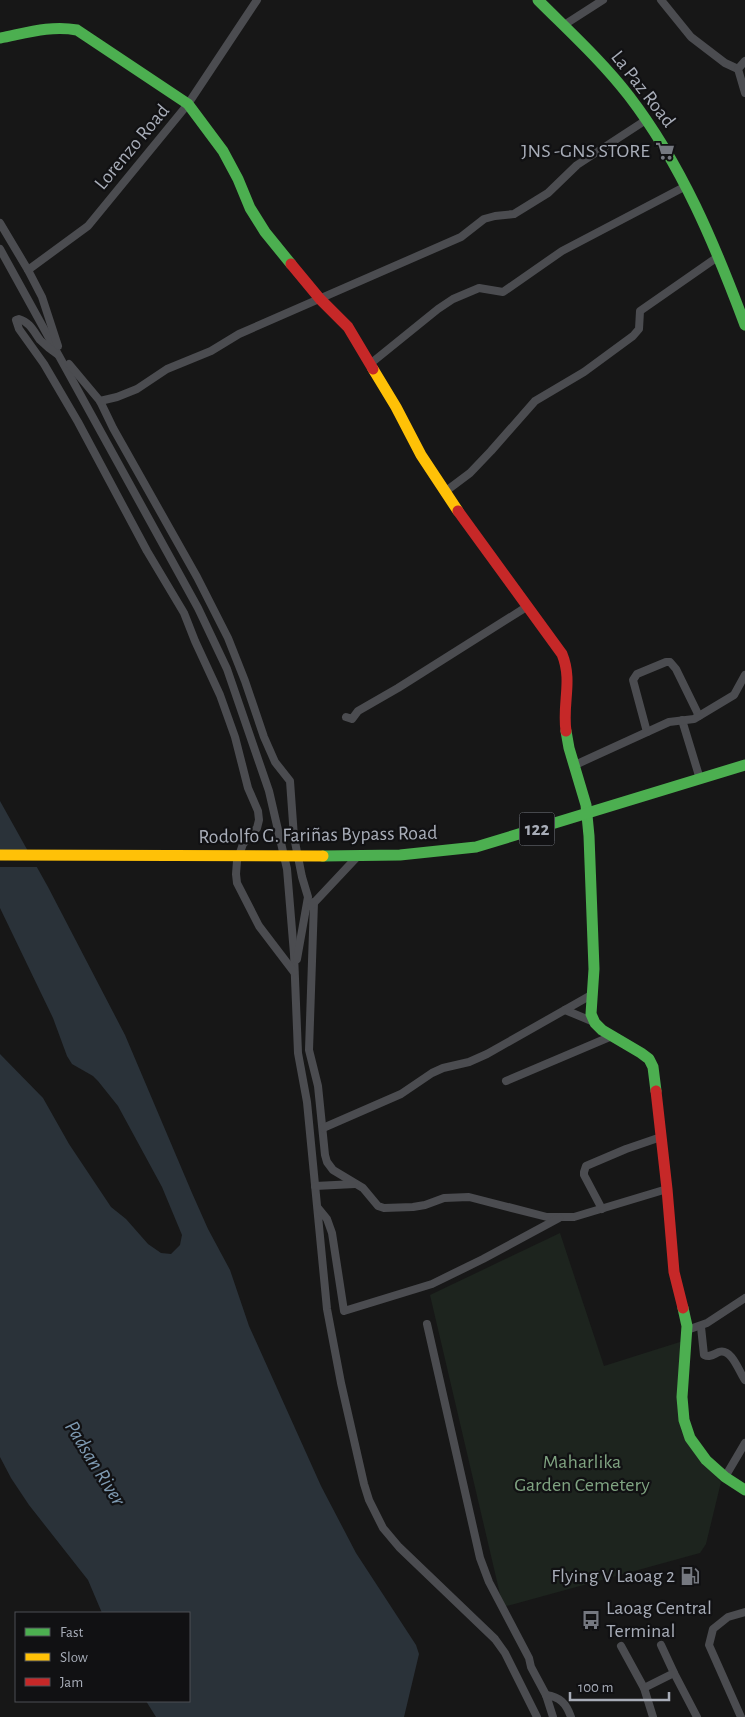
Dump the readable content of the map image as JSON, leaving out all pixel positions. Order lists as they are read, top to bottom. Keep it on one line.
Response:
{"streets":{"street":["La Paz Road","Lorenzo Road","122","Rodolfo G. Fariñas Bypass Road"]},"water":["Padsan River"],"parks":["Maharlika Garden Cemetery"],"places":{"supermarket":["JNS -GNS STORE"],"fuel station":["Flying V Laoag 2"],"bus stop":["Laoag Central Terminal"]},"legend":["Fast","Slow","Jam"],"scale_bar":"100 m"}
